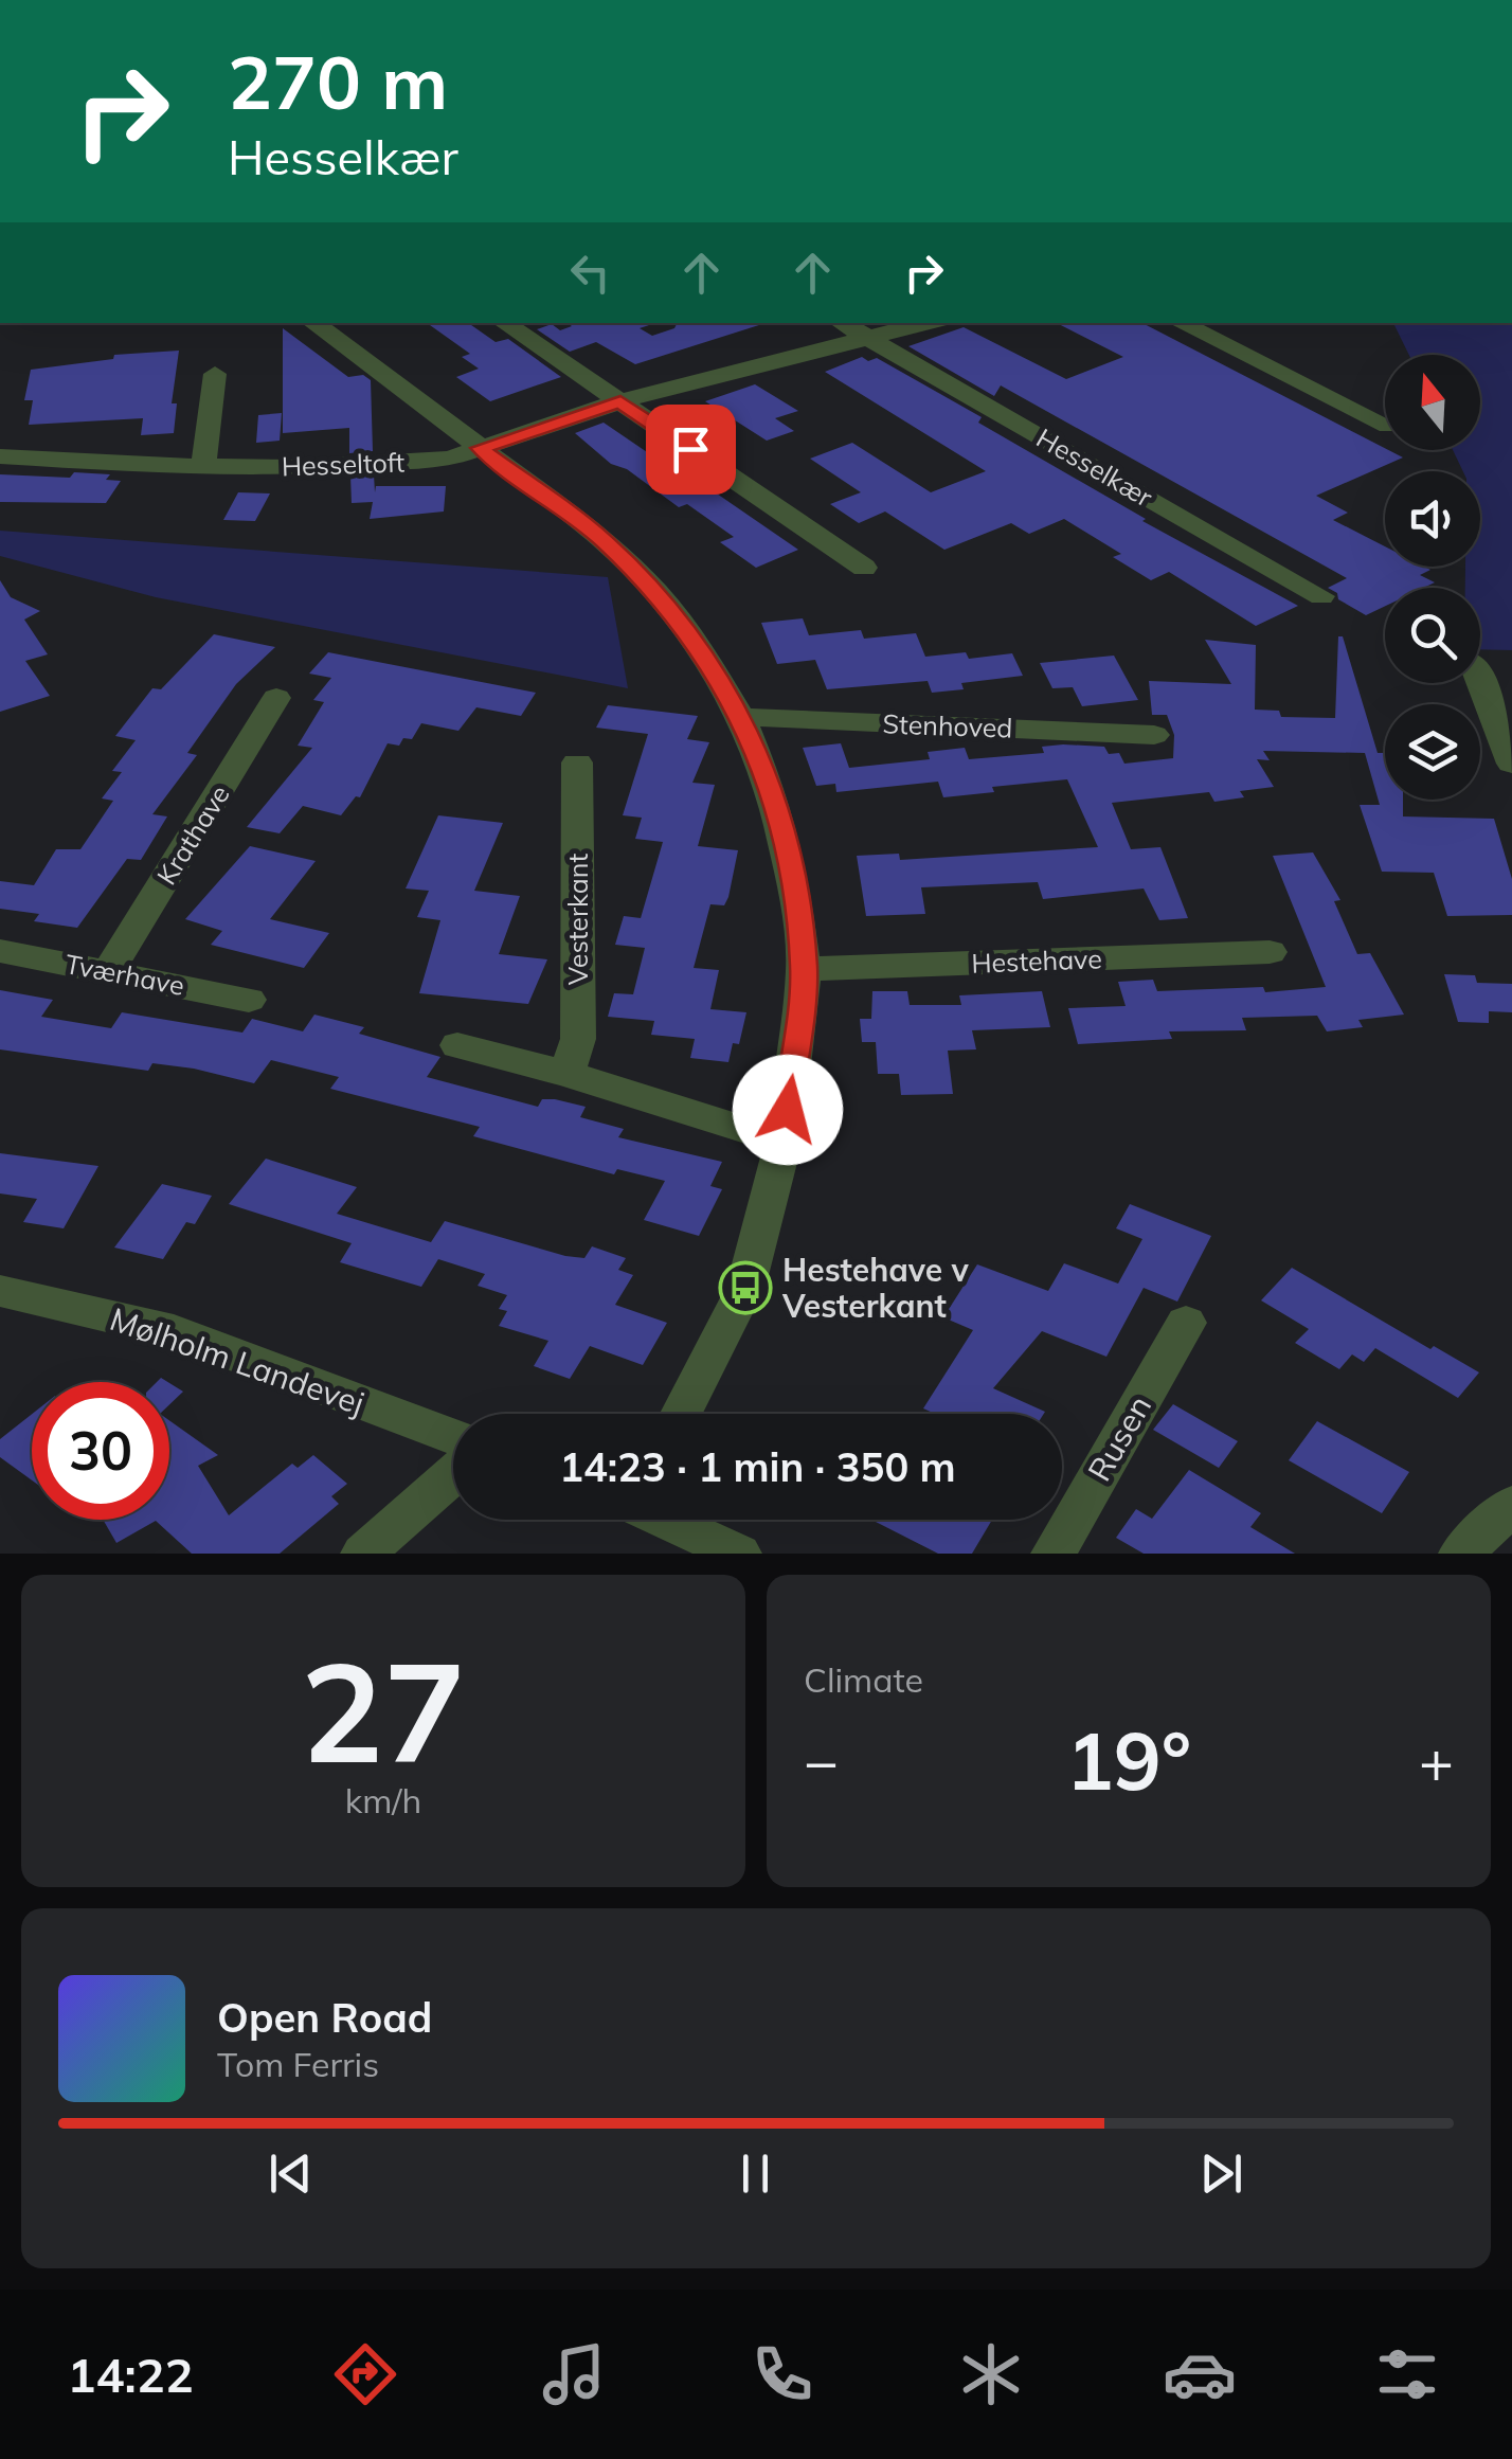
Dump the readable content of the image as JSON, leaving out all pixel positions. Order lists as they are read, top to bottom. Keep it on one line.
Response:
{"streets":{"street":["Hesseltoft","Hesselkær","Stenhoved","Krathave","Vesterkant","Hestehave","Tværhave","Mølholm Landevej","Rusen"]},"crossings":[["Krathave","Tværhave"]],"places":{"bus stop":["Hestehave v Vesterkant"]},"north":"top","page":{"turn":["270 m","Hesselkær"],"limit":"30","trip":"14:23 · 1 min · 350 m","tile":[["27","km/h"],"Climate"],"heat":["−","19°","+"],"song":["Open Road","Tom Ferris"],"tabs":"14:22"}}
